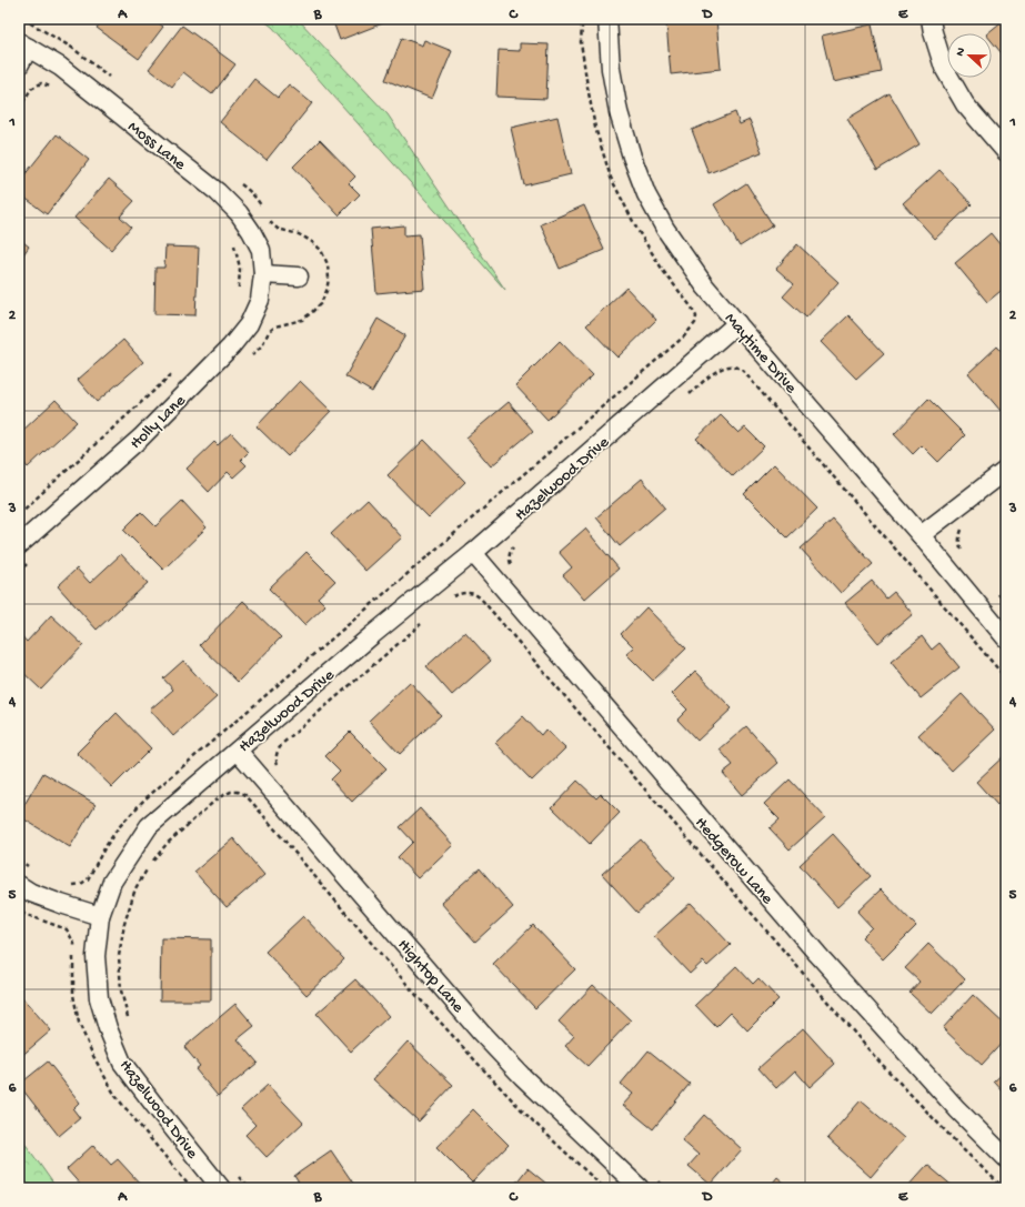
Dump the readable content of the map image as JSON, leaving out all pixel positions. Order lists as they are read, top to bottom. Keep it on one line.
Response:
{"streets":{"street":["Moss Lane","Maytime Drive","Holly Lane","Hazelwood Drive","Hedgerow Lane","Hightop Lane"]},"crossings":[["Moss Lane","Holly Lane"],["Maytime Drive","Hazelwood Drive"],["Hazelwood Drive","Hedgerow Lane"],["Hazelwood Drive","Hightop Lane"]],"north":"left","grid":{"columns":["A","B","C","D","E"],"rows":["1","2","3","4","5","6"]}}
